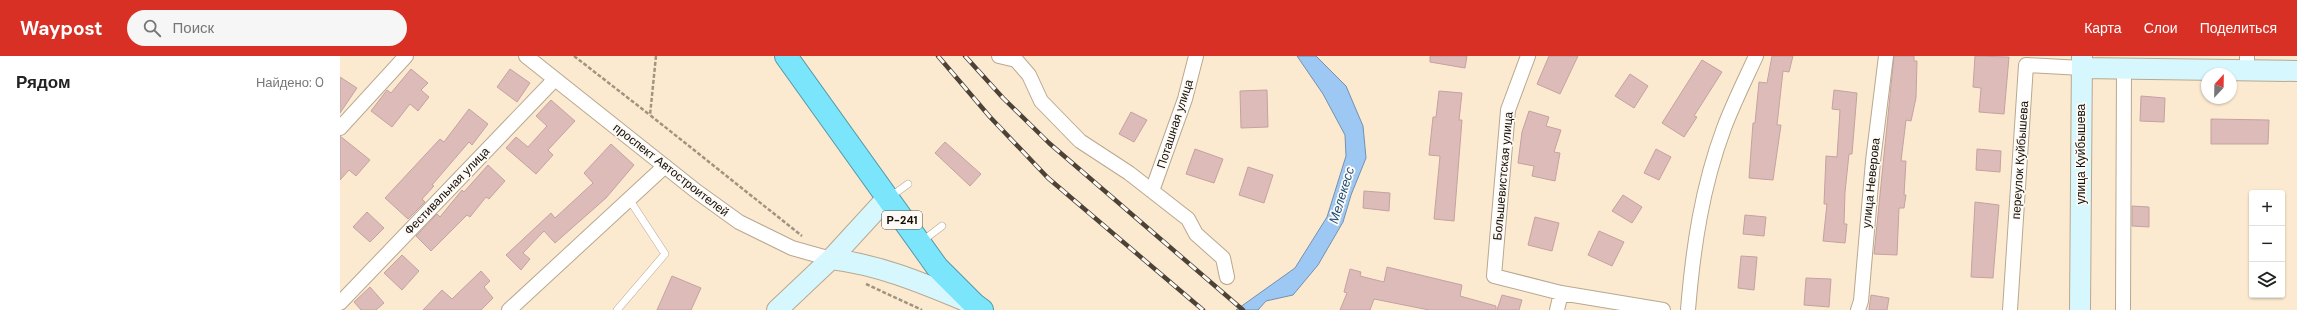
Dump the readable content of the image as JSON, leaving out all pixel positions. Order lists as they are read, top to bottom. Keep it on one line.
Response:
{"streets":{"highway":["Р-241"],"main road":["улица Куйбышева"],"street":["Поташная улица","переулок Куйбышева","проспект Автостроителей","Большевистская улица","улица Неверова","Фестивальная улица"]},"crossings":[["улица Куйбышева","переулок Куйбышева"],["проспект Автостроителей","Фестивальная улица"]],"water":["Мелекесс"],"north":"top","page":{"header":"Waypost","search":"Поиск","nav":["Карта","Слои","Поделиться"],"heading":["Рядом","Найдено: 0"],"map_buttons":["+","−"]}}
